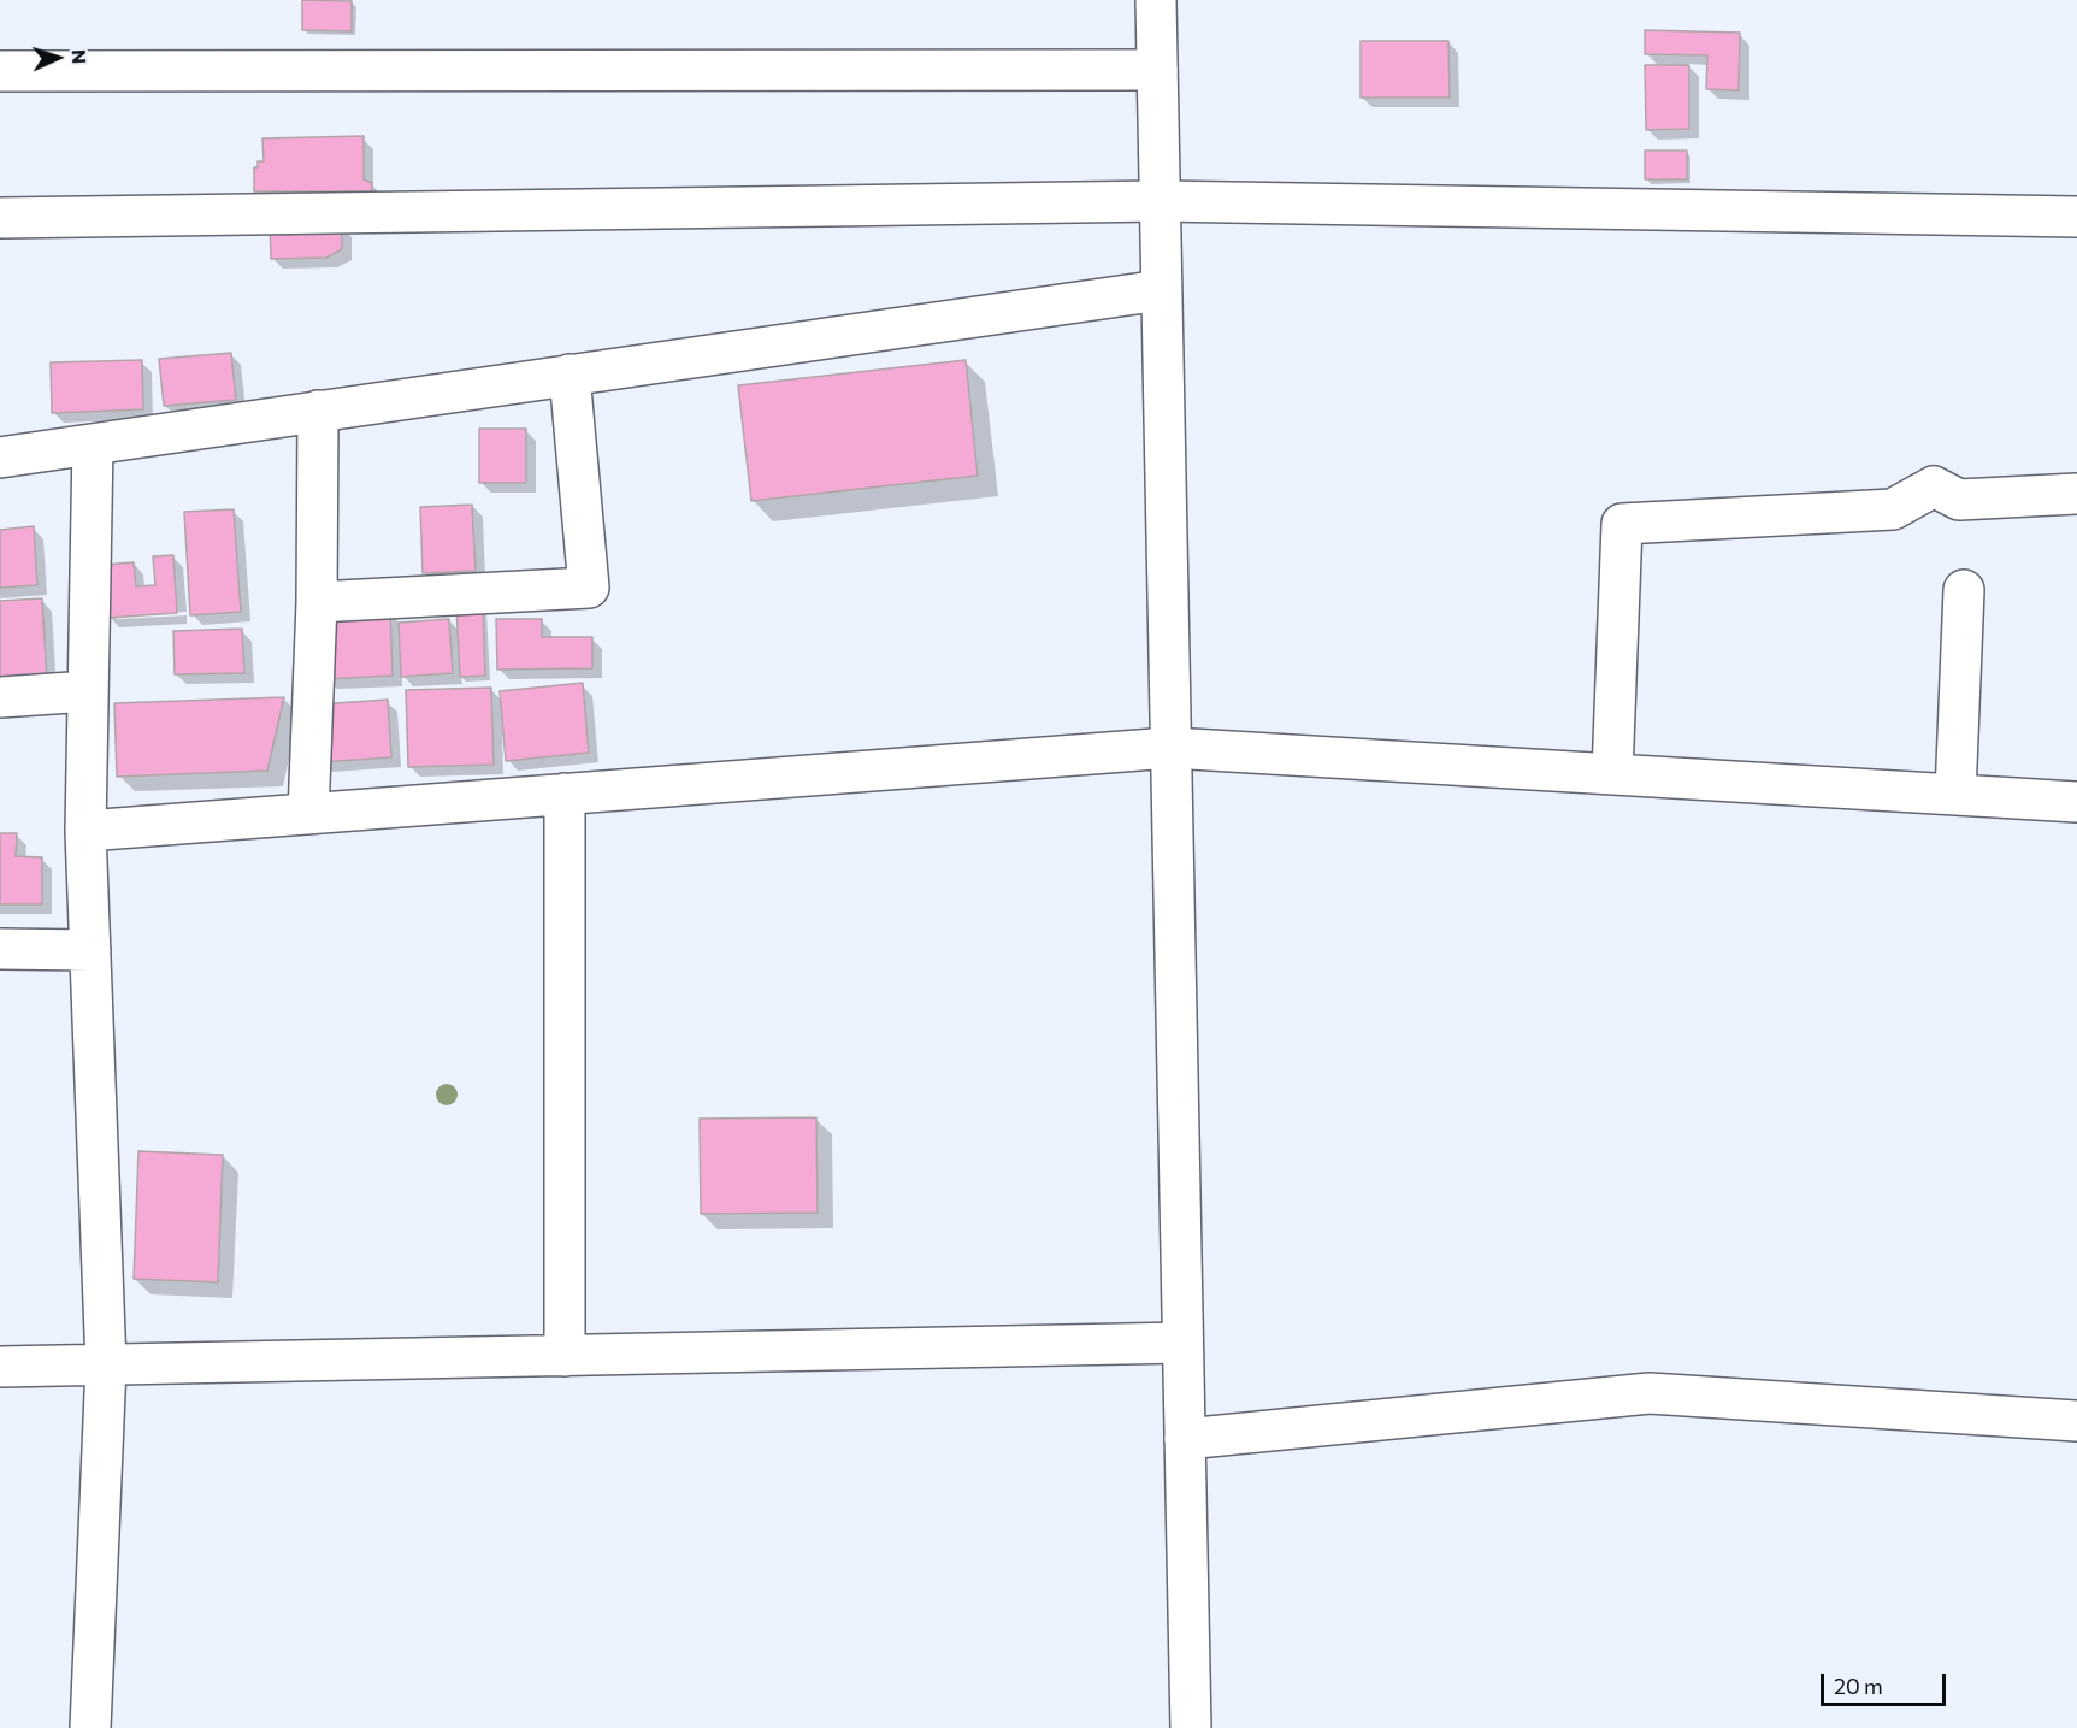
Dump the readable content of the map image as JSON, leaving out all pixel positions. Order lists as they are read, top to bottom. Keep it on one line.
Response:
{"scale_bar":"20 m","north":"right"}
